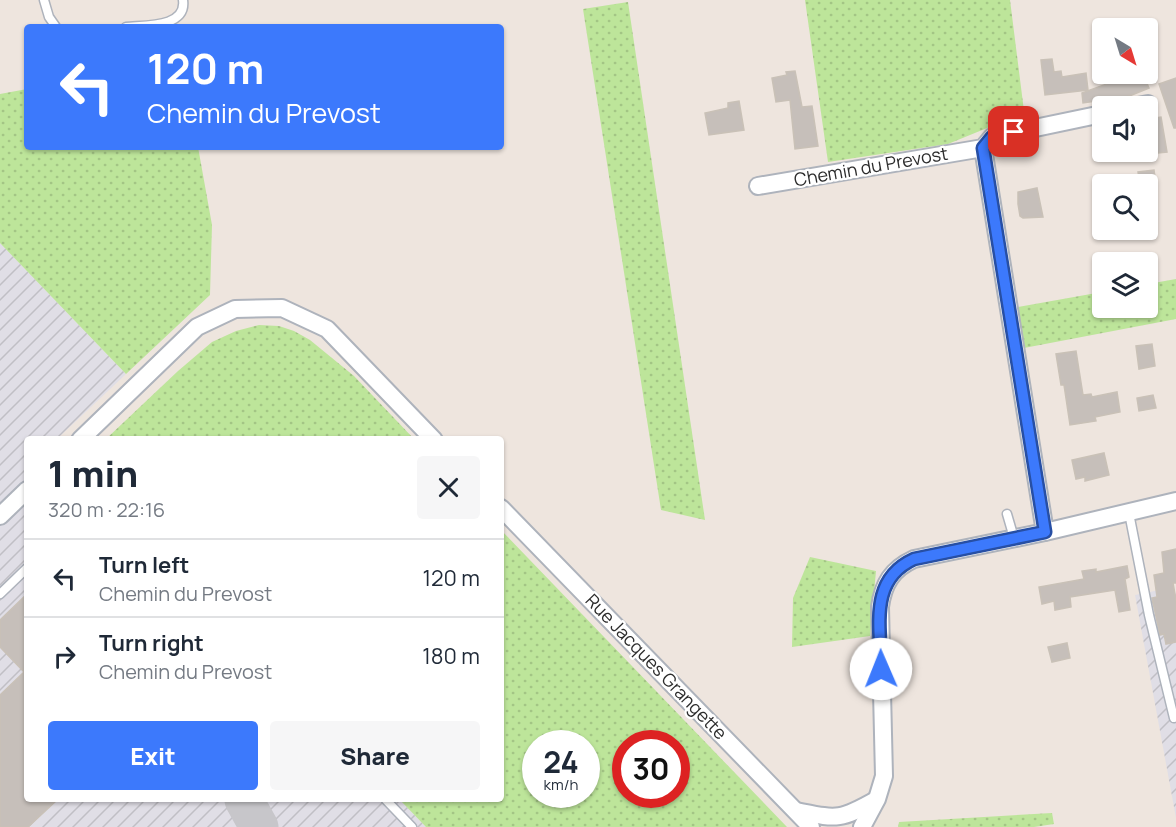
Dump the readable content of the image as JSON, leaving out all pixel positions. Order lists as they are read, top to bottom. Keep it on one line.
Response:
{"streets":{"street":["Chemin du Prevost","Rue Jacques Grangette"]},"north":"bottom right","page":{"turn":["120 m","Chemin du Prevost"],"heading":["1 min","320 m · 22:16"],"list":[{"name":"Turn left","note":"Chemin du Prevost","value":"120 m"},{"name":"Turn right","note":"Chemin du Prevost","value":"180 m"}],"buttons":["Exit","Share"],"speed":"24 km/h","limit":"30"}}
